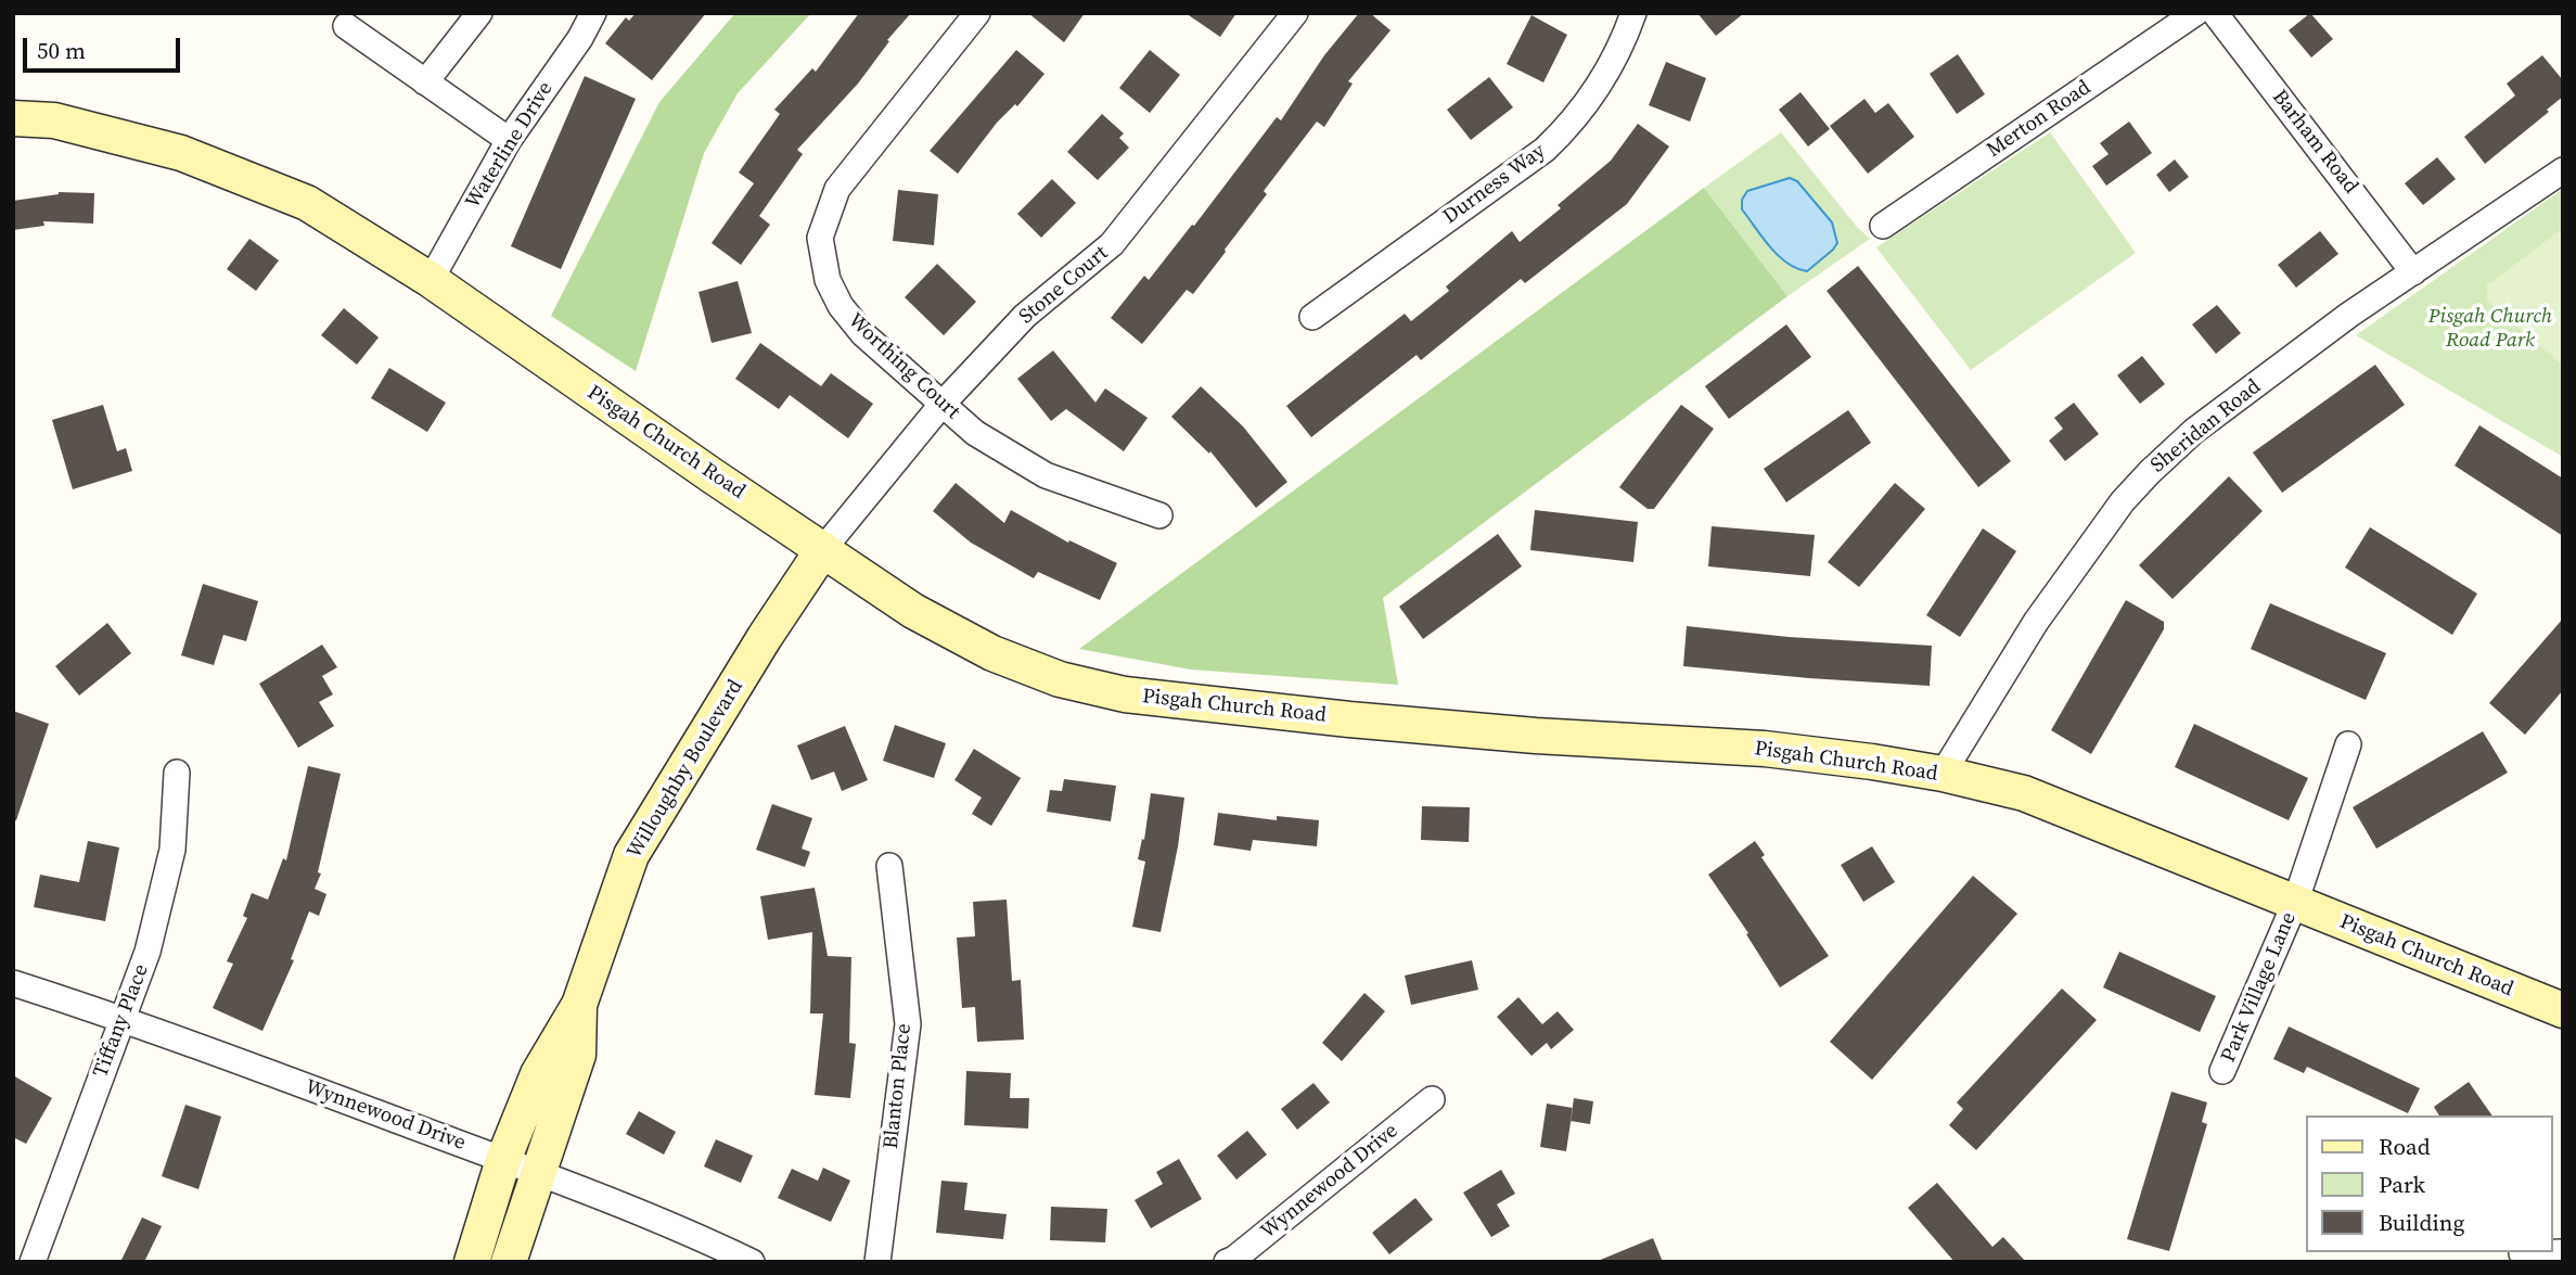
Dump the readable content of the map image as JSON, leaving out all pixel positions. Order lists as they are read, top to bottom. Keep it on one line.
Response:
{"streets":{"main road":["Pisgah Church Road","Willoughby Boulevard"],"street":["Merton Road","Barham Road","Waterline Drive","Durness Way","Stone Court","Worthing Court","Sheridan Road","Park Village Lane","Tiffany Place","Blanton Place","Wynnewood Drive"]},"crossings":[["Barham Road","Sheridan Road"],["Waterline Drive","Pisgah Church Road"],["Stone Court","Worthing Court"],["Stone Court","Pisgah Church Road"],["Stone Court","Willoughby Boulevard"],["Sheridan Road","Pisgah Church Road"],["Pisgah Church Road","Willoughby Boulevard"],["Pisgah Church Road","Park Village Lane"],["Willoughby Boulevard","Wynnewood Drive"],["Tiffany Place","Wynnewood Drive"]],"parks":["Pisgah Church Road Park"],"legend":["Road","Park","Building"],"scale_bar":"50 m"}
